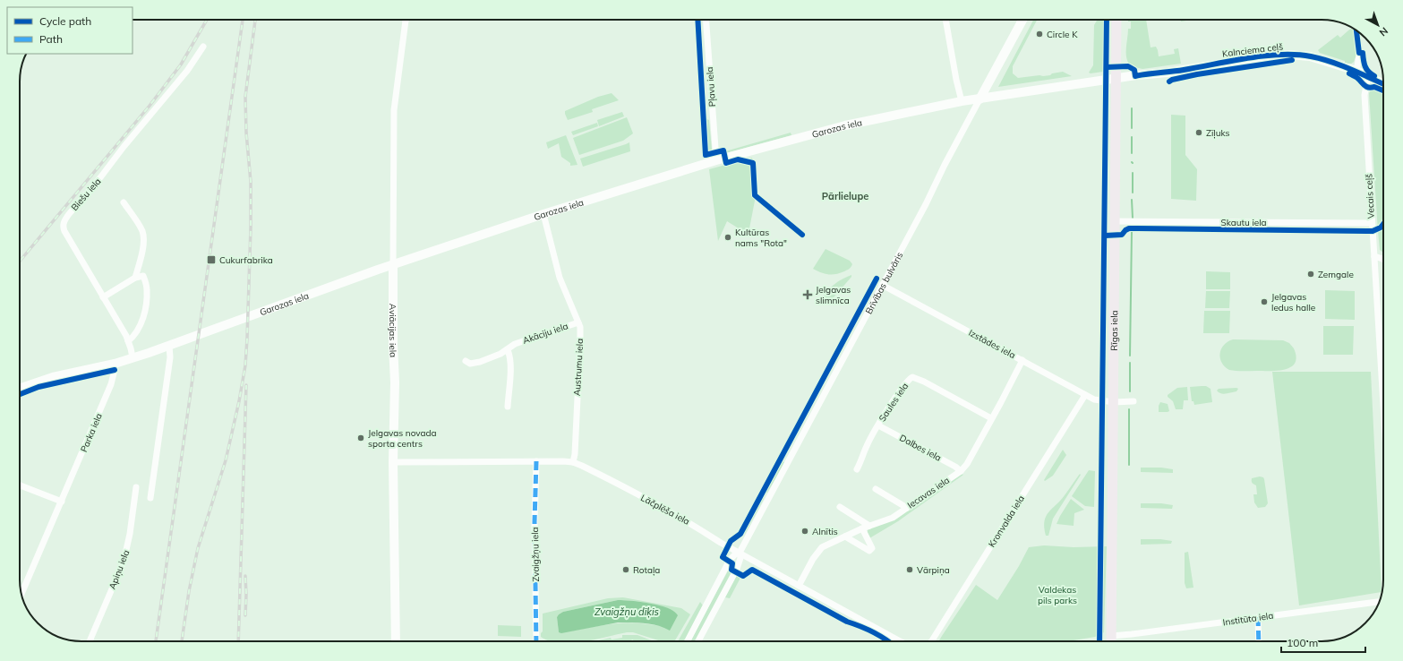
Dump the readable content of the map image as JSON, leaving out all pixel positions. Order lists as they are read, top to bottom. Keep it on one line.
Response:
{"streets":{"main road":["Kalnciema ceļš","Garozas iela","Brīvības bulvāris","Aviācijas iela","Rīgas iela"],"street":["Pļavu iela","Biešu iela","Vecais ceļš","Skautu iela","Akāciju iela","Izstādes iela","Austrumu iela","Saules iela","Parka iela","Dalbes iela","Iecavas iela","Lāčplēša iela","Kronvalda iela","Zvaigžņu iela","Apiņu iela","Institūta iela"]},"crossings":[["Kalnciema ceļš","Garozas iela"],["Kalnciema ceļš","Vecais ceļš"],["Kalnciema ceļš","Rīgas iela"],["Pļavu iela","Garozas iela"],["Garozas iela","Biešu iela"],["Garozas iela","Brīvības bulvāris"],["Garozas iela","Aviācijas iela"],["Garozas iela","Rīgas iela"],["Garozas iela","Austrumu iela"],["Garozas iela","Parka iela"],["Vecais ceļš","Skautu iela"],["Skautu iela","Rīgas iela"],["Brīvības bulvāris","Izstādes iela"],["Brīvības bulvāris","Lāčplēša iela"],["Aviācijas iela","Lāčplēša iela"],["Rīgas iela","Izstādes iela"],["Rīgas iela","Institūta iela"],["Akāciju iela","Austrumu iela"],["Izstādes iela","Iecavas iela"],["Izstādes iela","Kronvalda iela"],["Austrumu iela","Lāčplēša iela"],["Saules iela","Dalbes iela"],["Saules iela","Iecavas iela"],["Dalbes iela","Iecavas iela"],["Iecavas iela","Lāčplēša iela"],["Lāčplēša iela","Zvaigžņu iela"]],"districts":["Pārlielupe"],"water":["Zvaigžņu dīķis"],"parks":["Valdekas pils parks"],"places":{"other":["Circle K","Zīļuks","Kultūras nams \"Rota\"","Zemgale","Jelgavas ledus halle","Jelgavas novada sporta centrs","Alnītis","Rotaļa","Vārpiņa"],"transit":["Cukurfabrika"],"health":["Jelgavas slimnīca"]},"legend":["Cycle path","Path"],"scale_bar":"100 m","north":"bottom right"}
